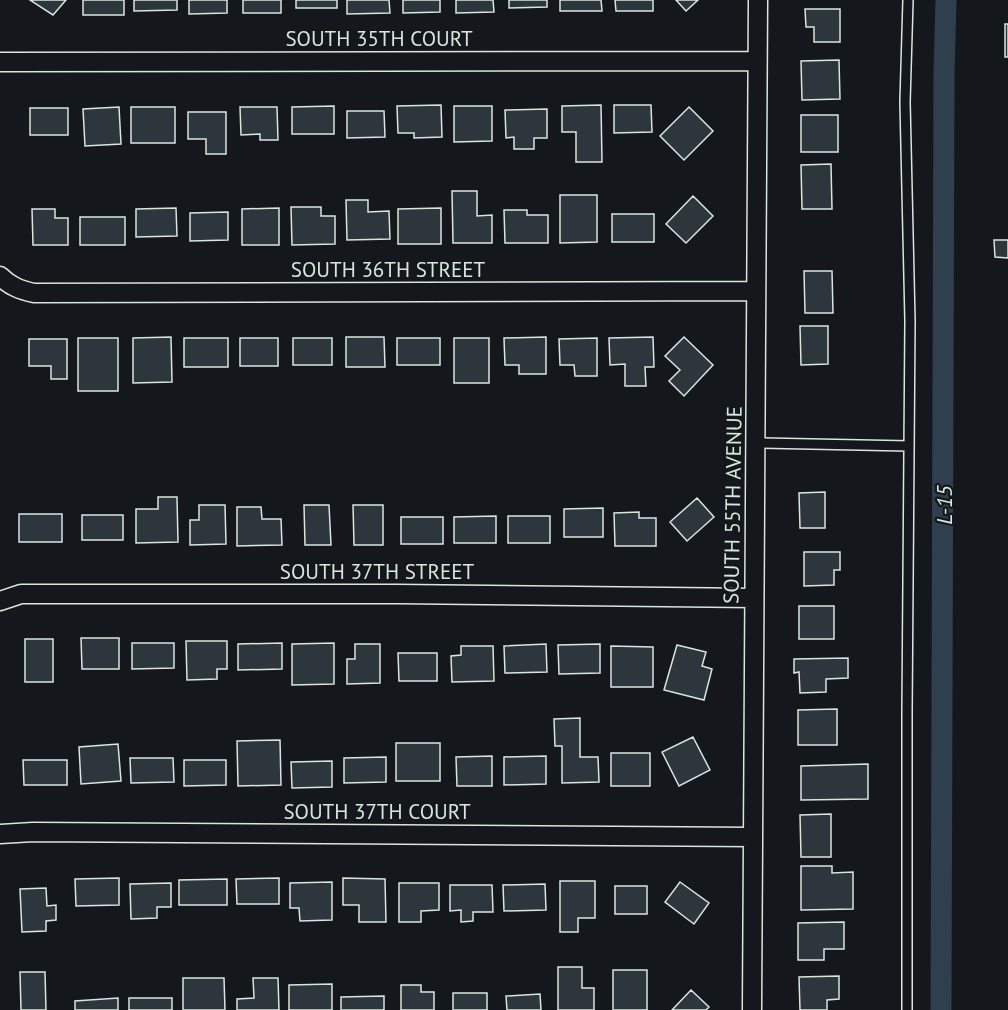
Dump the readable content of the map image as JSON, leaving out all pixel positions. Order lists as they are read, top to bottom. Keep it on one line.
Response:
{"streets":{"street":["SOUTH 35TH COURT","SOUTH 36TH STREET","SOUTH 55TH AVENUE","SOUTH 37TH STREET","SOUTH 37TH COURT"]},"crossings":[["SOUTH 35TH COURT","SOUTH 55TH AVENUE"],["SOUTH 36TH STREET","SOUTH 55TH AVENUE"],["SOUTH 55TH AVENUE","SOUTH 37TH STREET"],["SOUTH 55TH AVENUE","SOUTH 37TH COURT"]],"water":["L-15"]}
